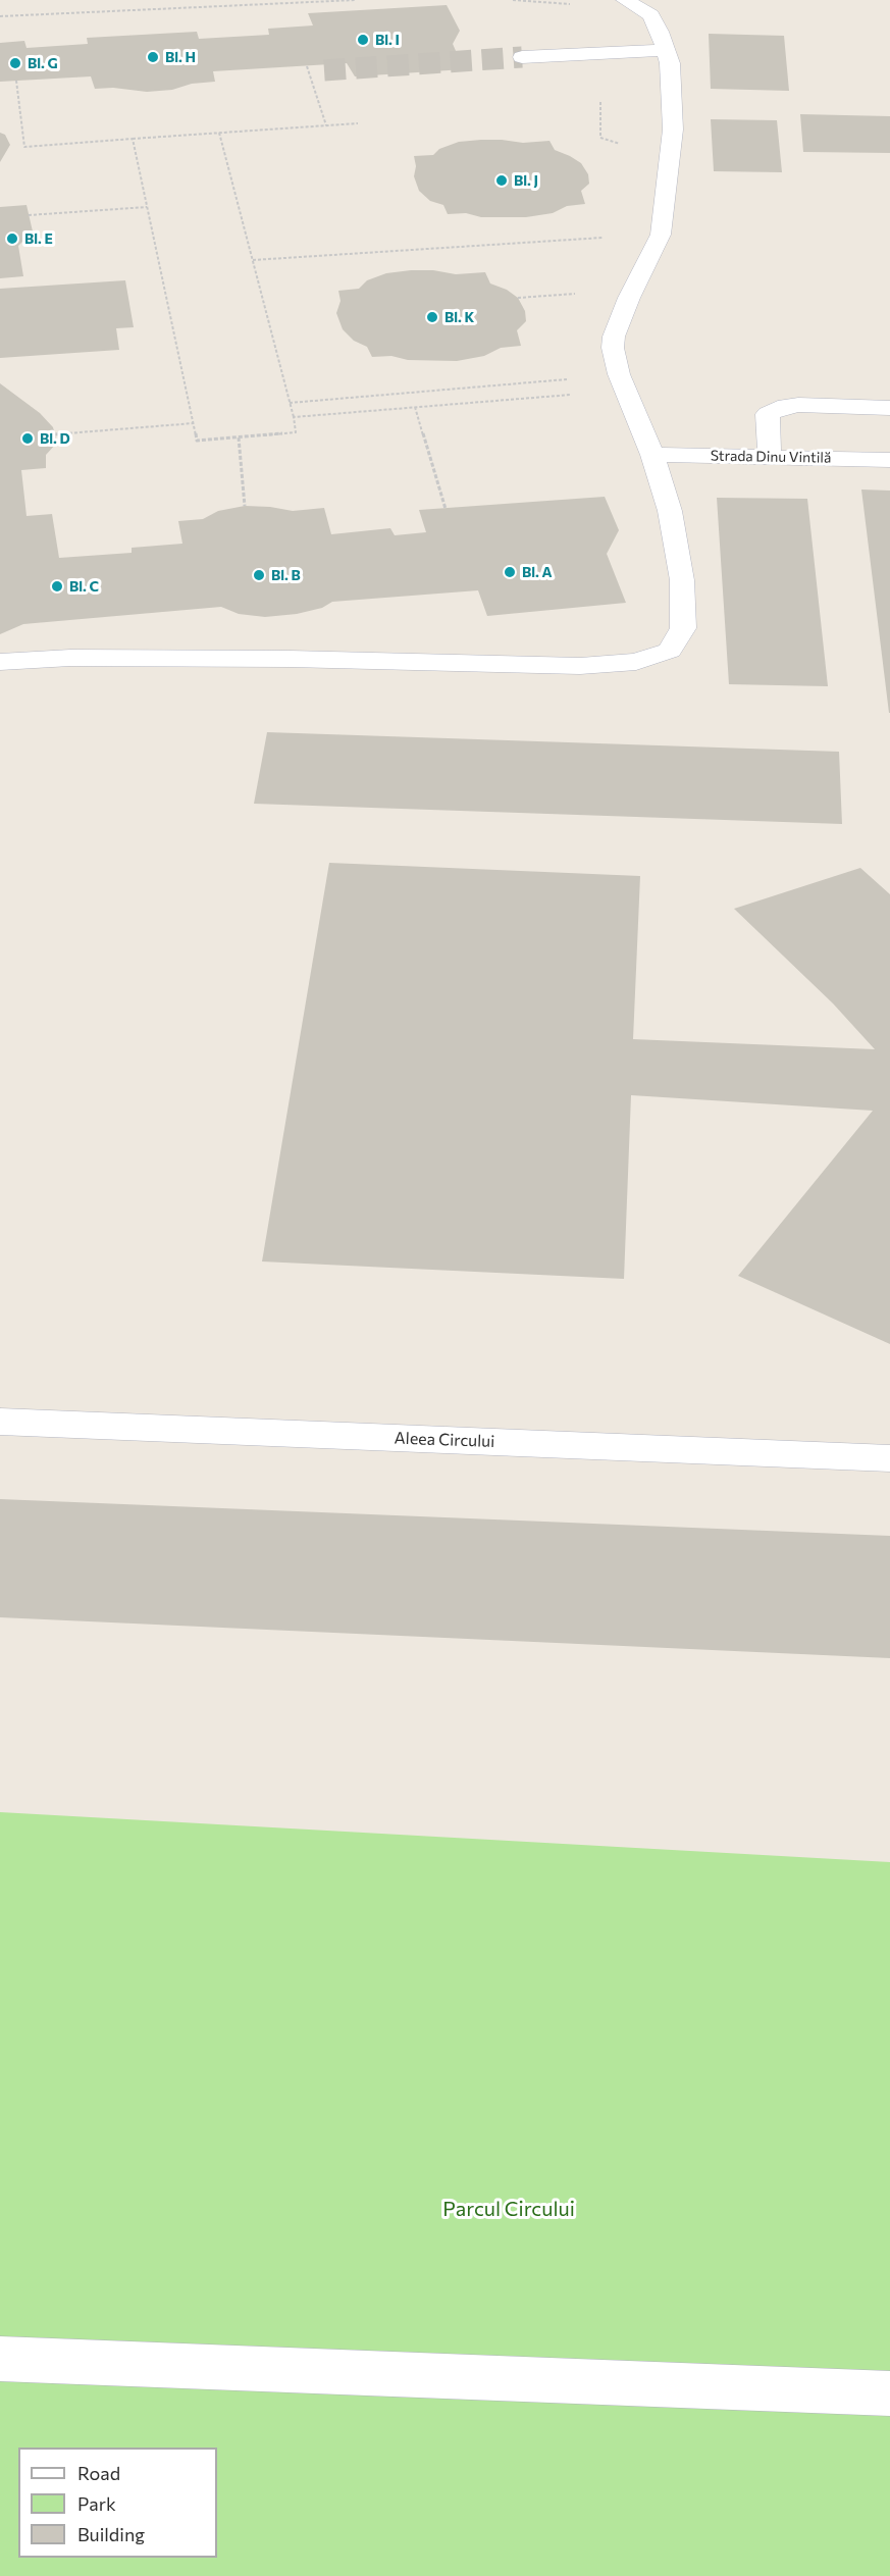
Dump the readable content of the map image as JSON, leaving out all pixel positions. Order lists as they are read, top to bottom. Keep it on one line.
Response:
{"streets":{"street":["Strada Dinu Vintilă","Aleea Circului"]},"parks":["Parcul Circului"],"places":["Bl. I","Bl. H","Bl. G","Bl. J","Bl. E","Bl. K","Bl. D","Bl. A","Bl. B","Bl. C"],"legend":["Road","Park","Building"]}
